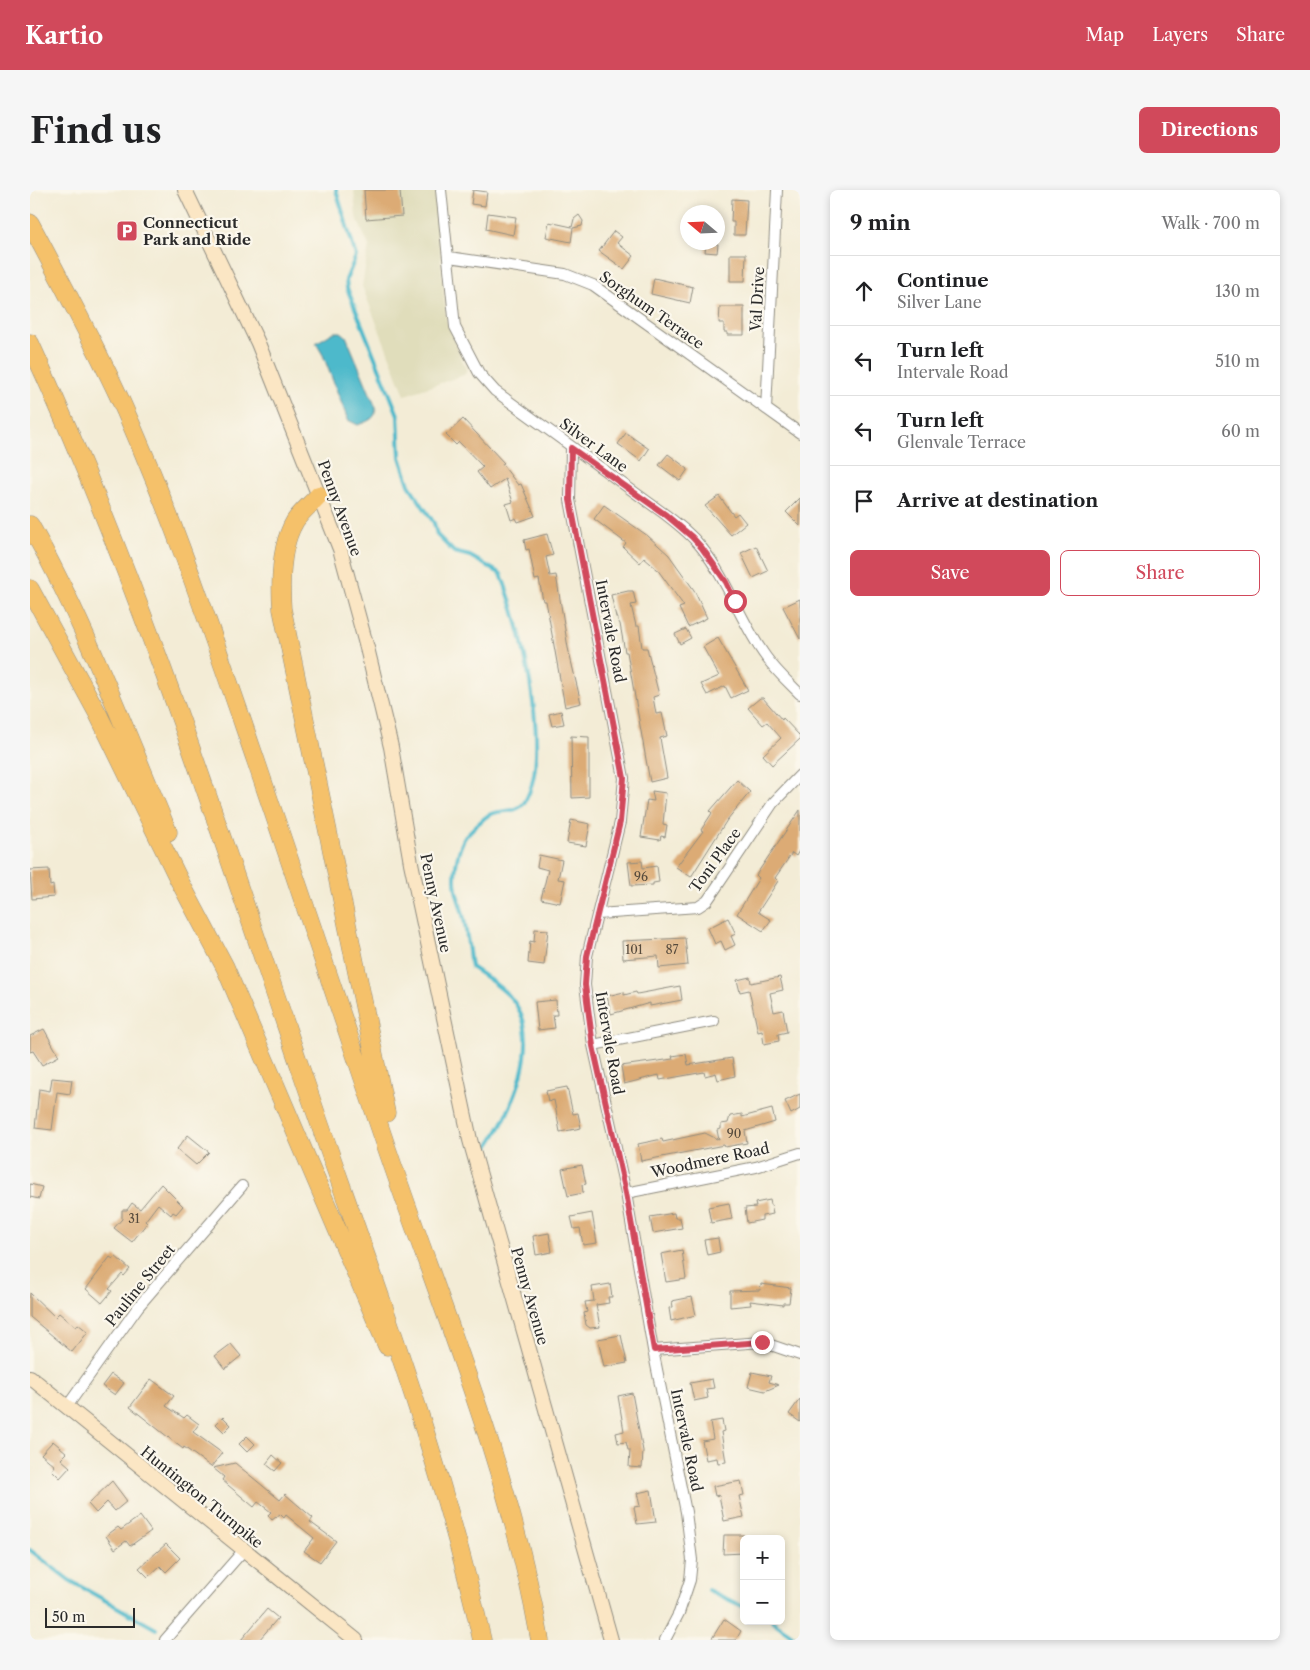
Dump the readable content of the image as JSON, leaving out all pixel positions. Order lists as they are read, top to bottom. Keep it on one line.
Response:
{"streets":{"main road":["Penny Avenue","Huntington Turnpike"],"street":["Val Drive","Sorghum Terrace","Silver Lane","Intervale Road","Toni Place","Woodmere Road","Pauline Street"]},"crossings":[["Val Drive","Sorghum Terrace"],["Sorghum Terrace","Silver Lane"],["Silver Lane","Intervale Road"],["Intervale Road","Toni Place"],["Intervale Road","Woodmere Road"],["Pauline Street","Huntington Turnpike"]],"places":{"parking":["Connecticut Park and Ride"]},"house_numbers":["96","101","87","90","31"],"scale_bar":"50 m","north":"left","page":{"header":"Kartio","nav":["Map","Layers","Share"],"buttons":["Directions",["Save","Share"]],"title":"Find us","heading":["9 min","Walk · 700 m"],"list":[["Continue","Silver Lane","130 m"],["Turn left","Intervale Road","510 m"],["Turn left","Glenvale Terrace","60 m"],"Arrive at destination"],"map_buttons":["+","−"],"scale":"50 m"}}
